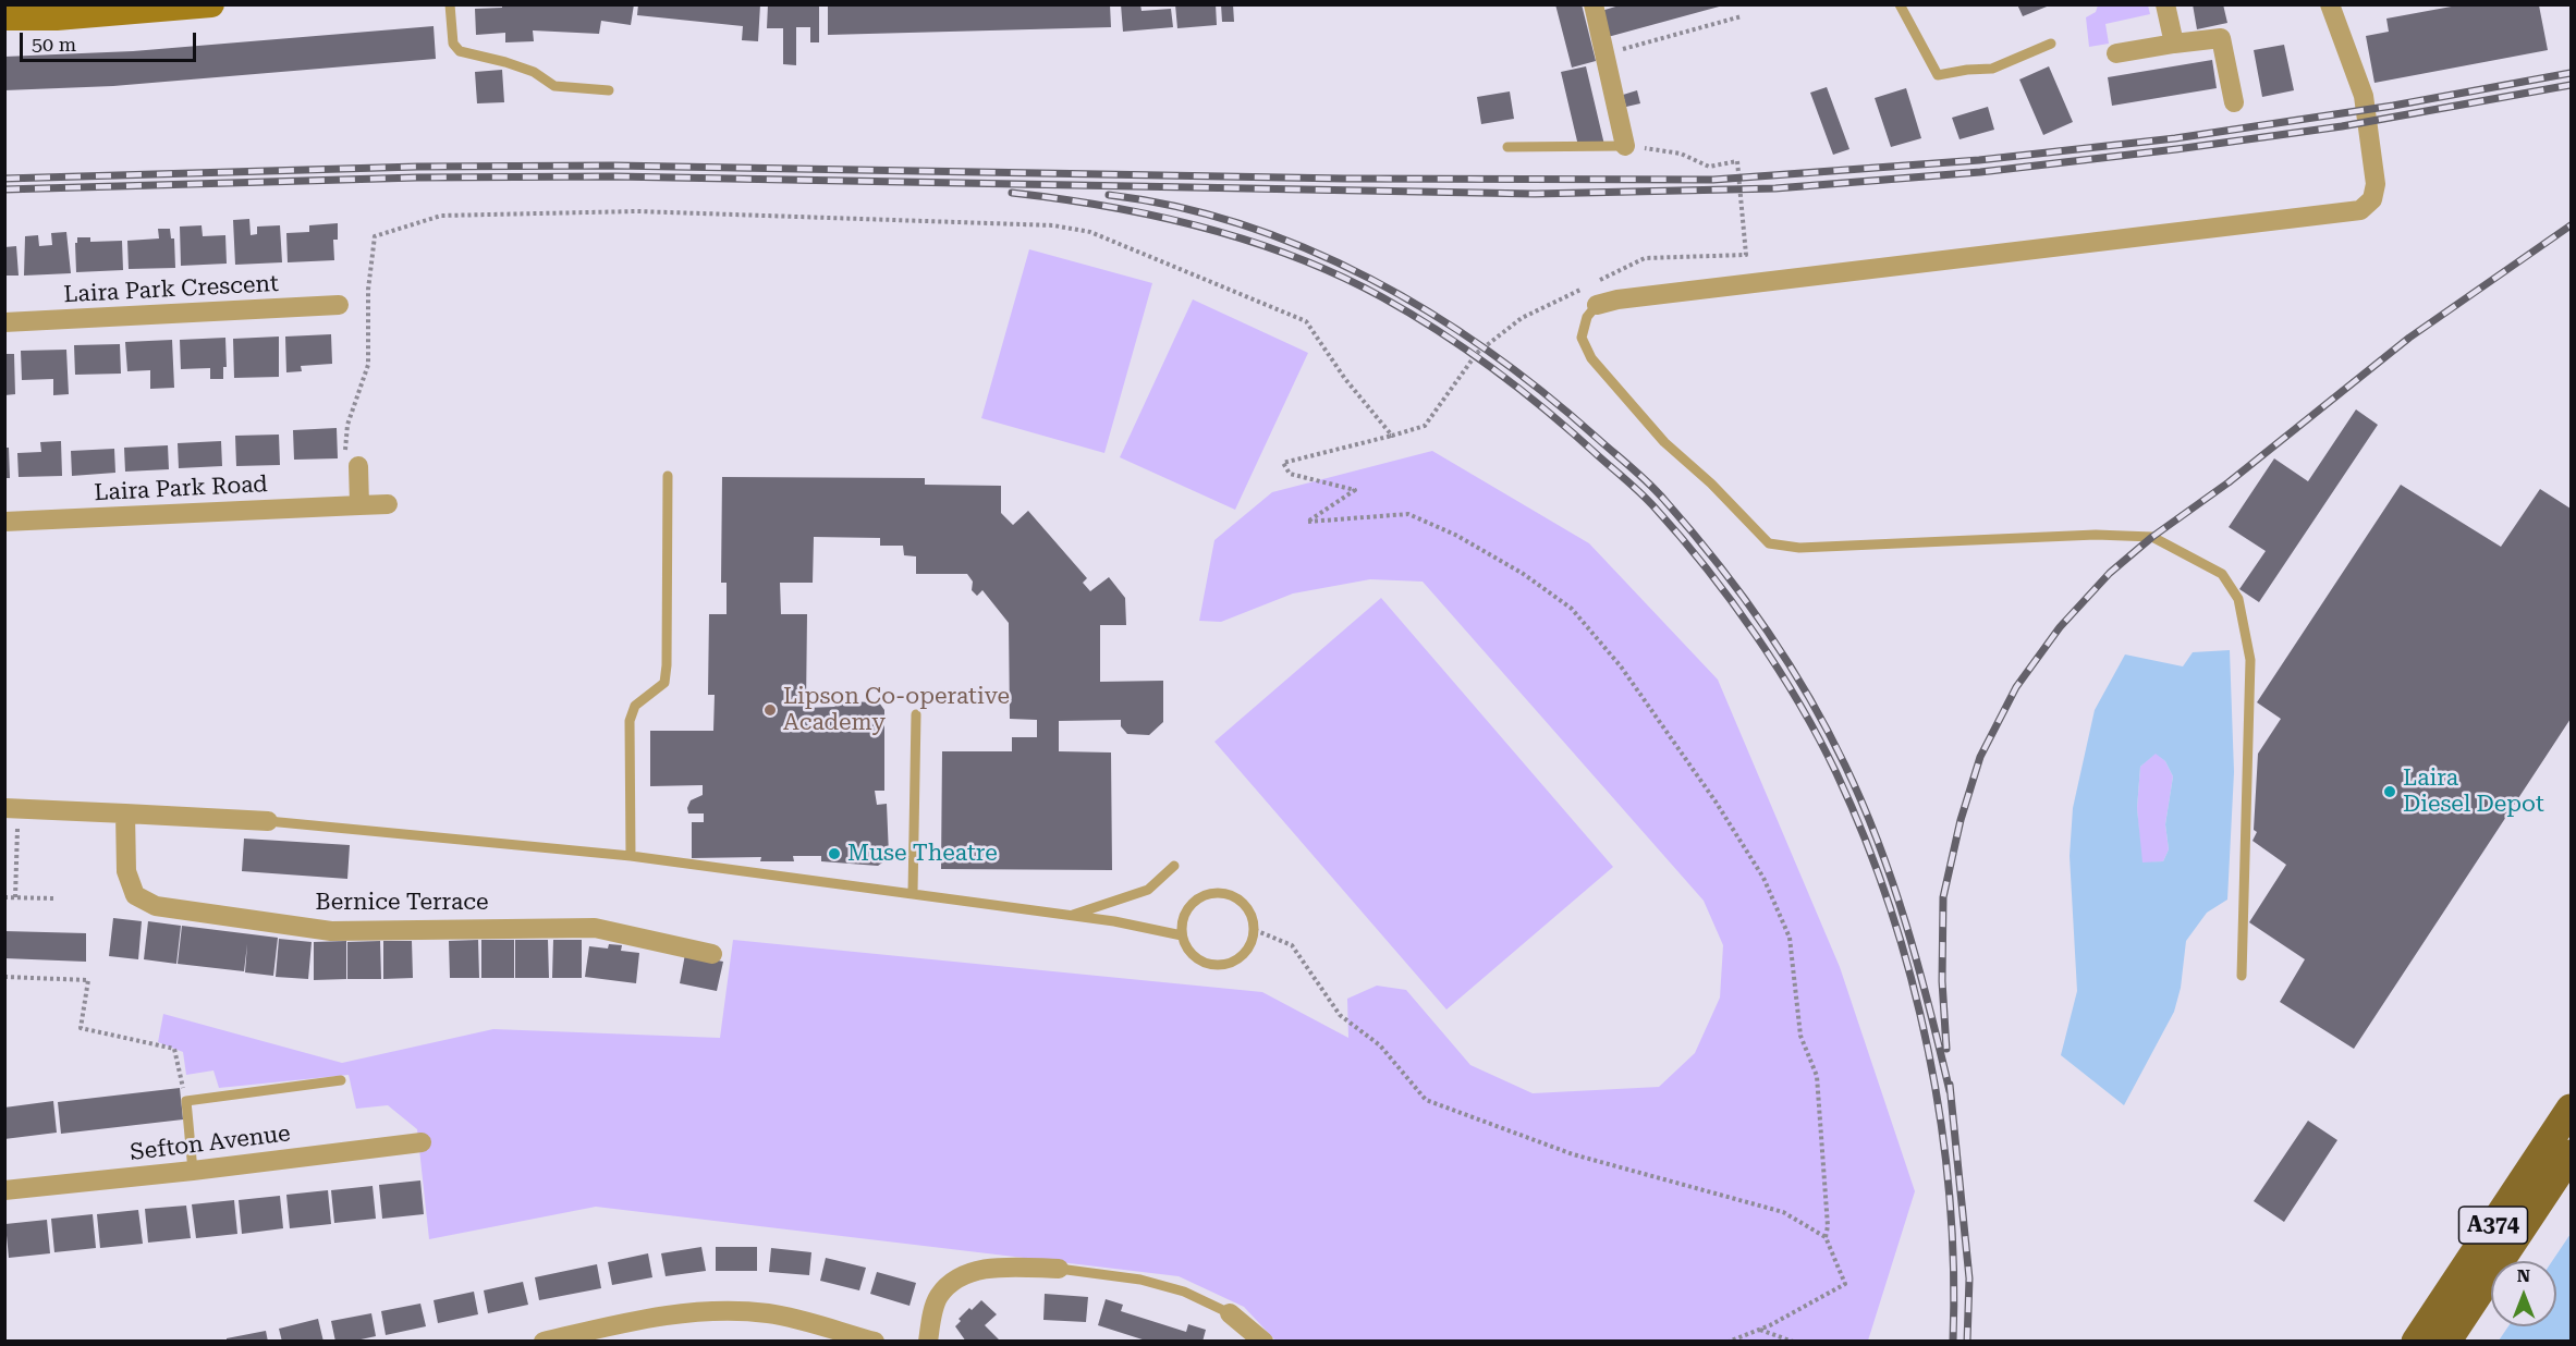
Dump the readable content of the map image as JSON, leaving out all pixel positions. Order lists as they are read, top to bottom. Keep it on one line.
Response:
{"streets":{"main road":["A374"],"street":["Laira Park Crescent","Laira Park Road","Bernice Terrace","Sefton Avenue"]},"places":["Lipson Co-operative Academy","Laira Diesel Depot","Muse Theatre"],"scale_bar":"50 m","north":"top"}
